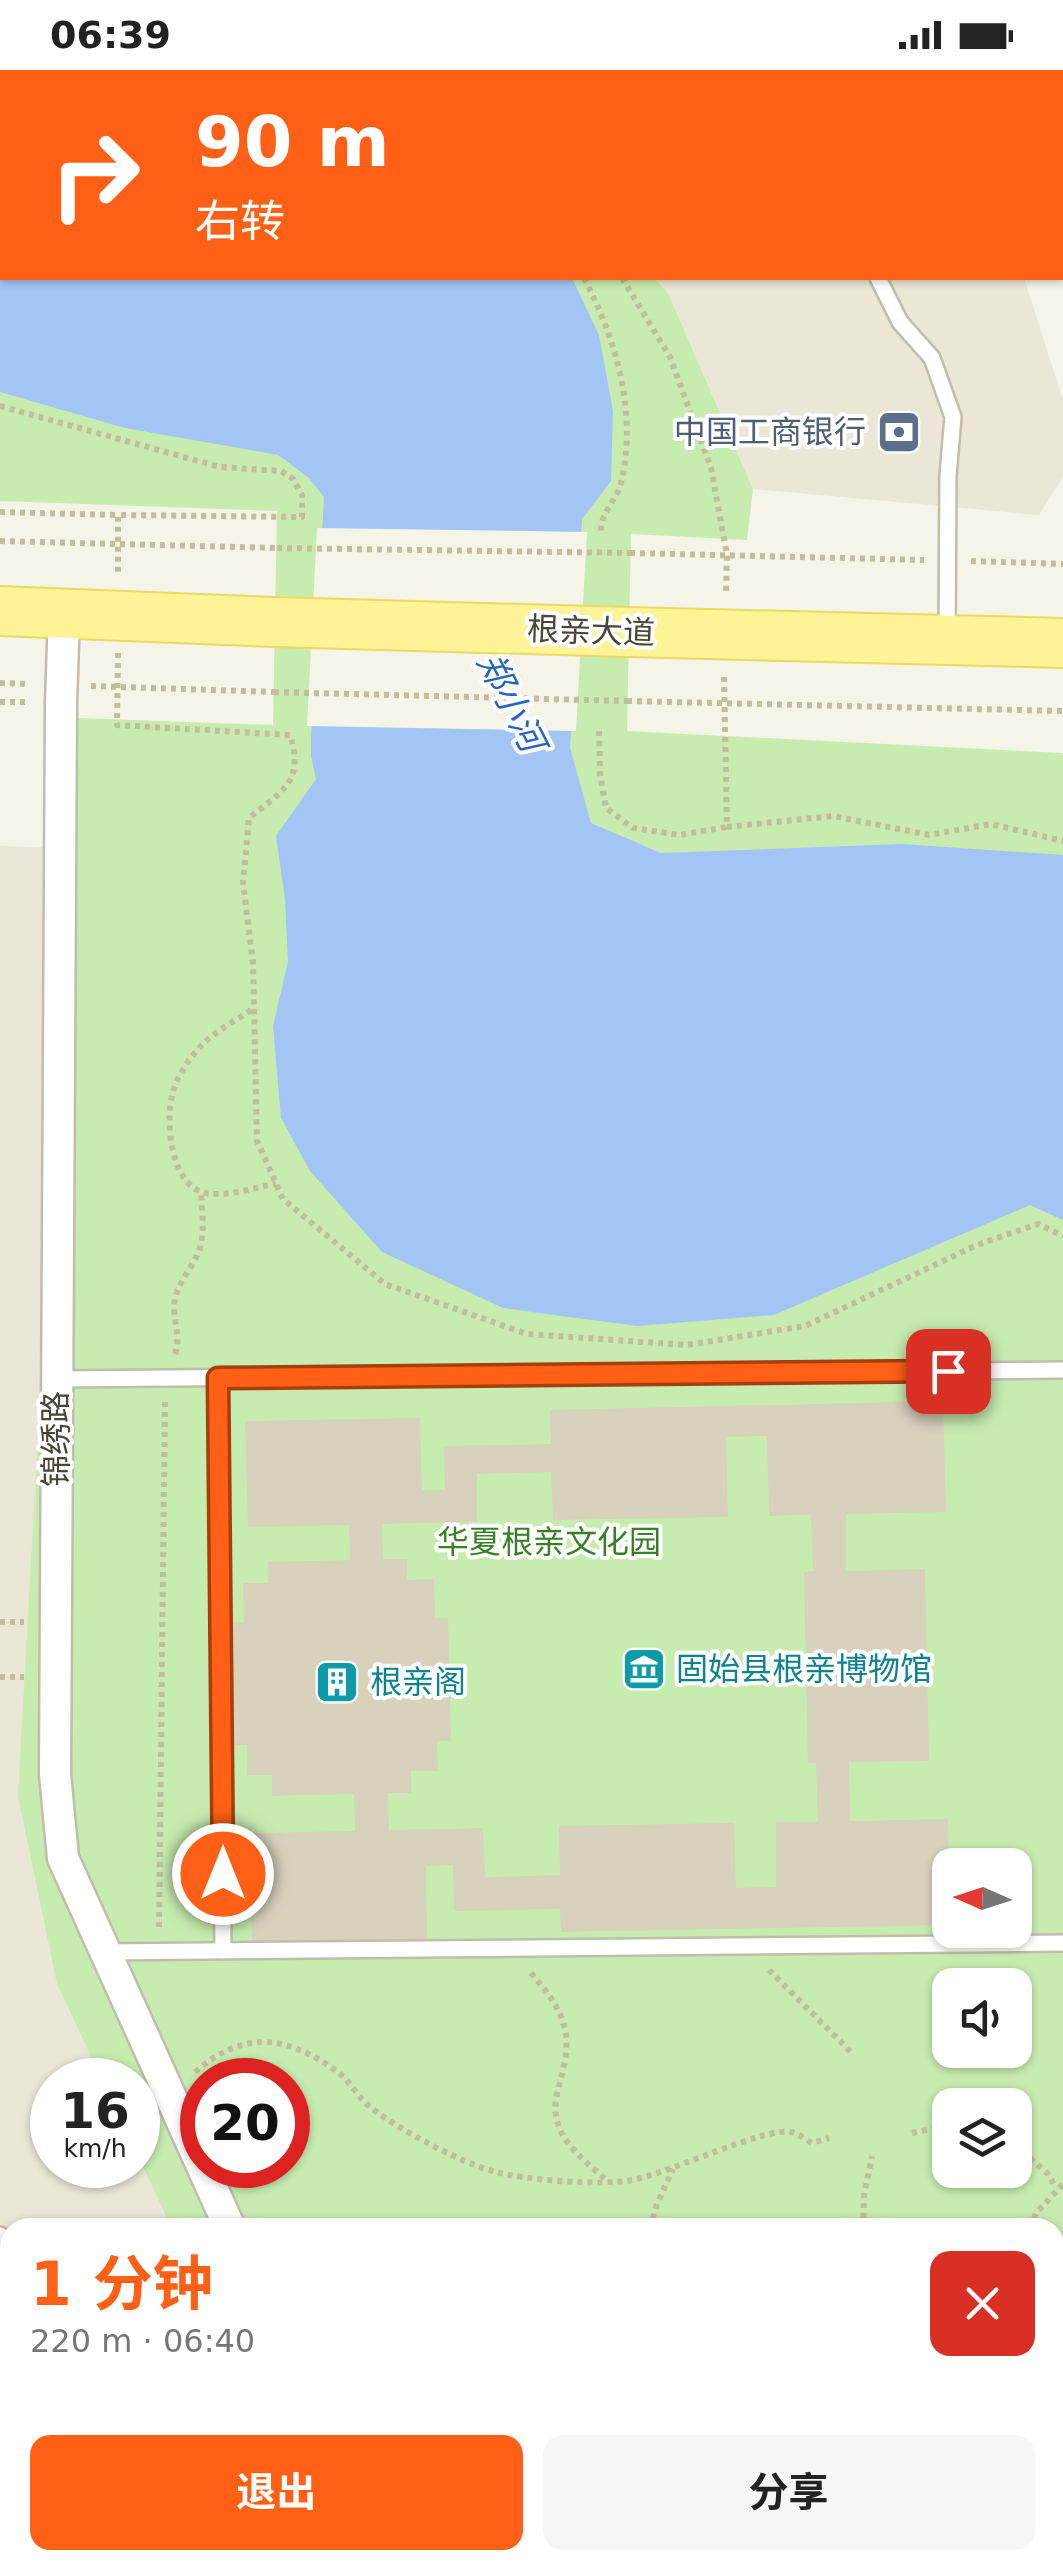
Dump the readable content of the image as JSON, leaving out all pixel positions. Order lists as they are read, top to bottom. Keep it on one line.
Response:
{"streets":{"main road":["根亲大道"],"street":["锦绣路"]},"crossings":[["根亲大道","锦绣路"]],"water":["郑小河"],"parks":["华夏根亲文化园"],"places":{"bank":["中国工商银行"],"museum":["固始县根亲博物馆"],"building":["根亲阁"]},"north":"left","page":{"status":"06:39","turn":["90 m","右转"],"speed":"16 km/h","limit":"20","heading":["1 分钟","220 m · 06:40"],"buttons":["退出","分享"]}}
